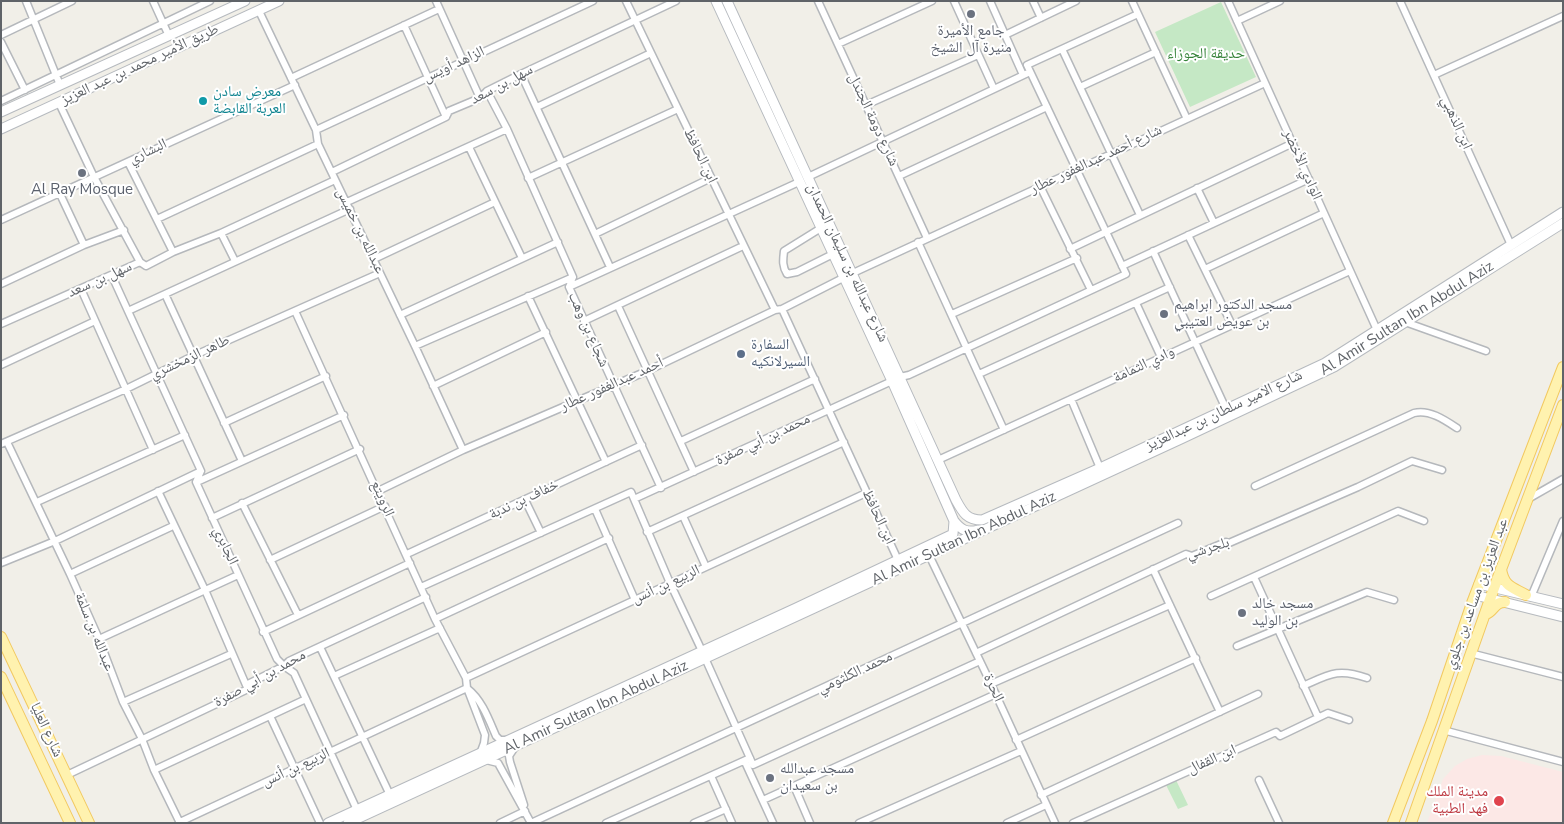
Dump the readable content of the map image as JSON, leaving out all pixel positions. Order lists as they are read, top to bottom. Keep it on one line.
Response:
{"streets":{"main road":["عبد العزيز بن مساعد بن جلوي","شارع العليا"],"street":["طريق الأمير محمد بن عبد العزيز","الزاهد أويس","سهل بن سعد","شارع دومة الجندل","ابن الذهبي","البشاري","ابن الحافظ","شارع أحمد عبدالغفور عطار","الوادي الأخضر","عبدالله بن خميس","شارع عبدالله بن سليمان الحمدان","Al Amir Sultan Ibn Abdul Aziz","شجاع بن وهب","طاهر الزمخشري","وادي الثمامة","أحمد عبدالغفور عطار","شارع الامير سلطان بن عبدالعزيز","محمد بن أبي صفرة","الرويتع","خفاف بن ندبة","الجابري","بلجرشي","الربيع بن أنس","عبدالله بن سلمة","محمد الكلثومي","الحرة","ابن القفال"]},"crossings":[["طريق الأمير محمد بن عبد العزيز","عبدالله بن خميس"],["الزاهد أويس","عبدالله بن خميس"],["سهل بن سعد","ابن الحافظ"],["سهل بن سعد","عبدالله بن خميس"],["سهل بن سعد","شجاع بن وهب"],["شارع دومة الجندل","شارع أحمد عبدالغفور عطار"],["ابن الذهبي","شارع الامير سلطان بن عبدالعزيز"],["البشاري","عبدالله بن خميس"],["ابن الحافظ","Al Amir Sultan Ibn Abdul Aziz"],["ابن الحافظ","أحمد عبدالغفور عطار"],["ابن الحافظ","محمد بن أبي صفرة"],["ابن الحافظ","الربيع بن أنس"],["شارع أحمد عبدالغفور عطار","الوادي الأخضر"],["الوادي الأخضر","وادي الثمامة"],["الوادي الأخضر","شارع الامير سلطان بن عبدالعزيز"],["عبدالله بن خميس","طاهر الزمخشري"],["عبدالله بن خميس","أحمد عبدالغفور عطار"],["شارع عبدالله بن سليمان الحمدان","Al Amir Sultan Ibn Abdul Aziz"],["شارع عبدالله بن سليمان الحمدان","وادي الثمامة"],["شارع عبدالله بن سليمان الحمدان","أحمد عبدالغفور عطار"],["شارع عبدالله بن سليمان الحمدان","شارع الامير سلطان بن عبدالعزيز"],["شارع عبدالله بن سليمان الحمدان","محمد بن أبي صفرة"],["Al Amir Sultan Ibn Abdul Aziz","شارع الامير سلطان بن عبدالعزيز"],["Al Amir Sultan Ibn Abdul Aziz","الرويتع"],["Al Amir Sultan Ibn Abdul Aziz","الجابري"],["Al Amir Sultan Ibn Abdul Aziz","الحرة"],["شجاع بن وهب","أحمد عبدالغفور عطار"],["شجاع بن وهب","محمد بن أبي صفرة"],["شجاع بن وهب","خفاف بن ندبة"],["طاهر الزمخشري","الرويتع"],["طاهر الزمخشري","عبدالله بن سلمة"],["أحمد عبدالغفور عطار","الرويتع"],["محمد بن أبي صفرة","الرويتع"],["محمد بن أبي صفرة","الجابري"],["محمد بن أبي صفرة","عبدالله بن سلمة"],["محمد بن أبي صفرة","شارع العليا"],["الرويتع","خفاف بن ندبة"],["الرويتع","الربيع بن أنس"],["الجابري","الربيع بن أنس"],["بلجرشي","الحرة"],["الربيع بن أنس","عبدالله بن سلمة"],["محمد الكلثومي","الحرة"]],"parks":["حديقة الجوزاء"],"places":["جامع الأميرة منيرة آل الشيخ","معرض سادن العربة القابضة","Al Ray Mosque","مسجد الدكتور ابراهيم بن عويض العتيبي","السفارة السيرلانكيه","مسجد خالد بن الوليد","مسجد عبدالله بن سعيدان","مدينة الملك فهد الطبية"]}
